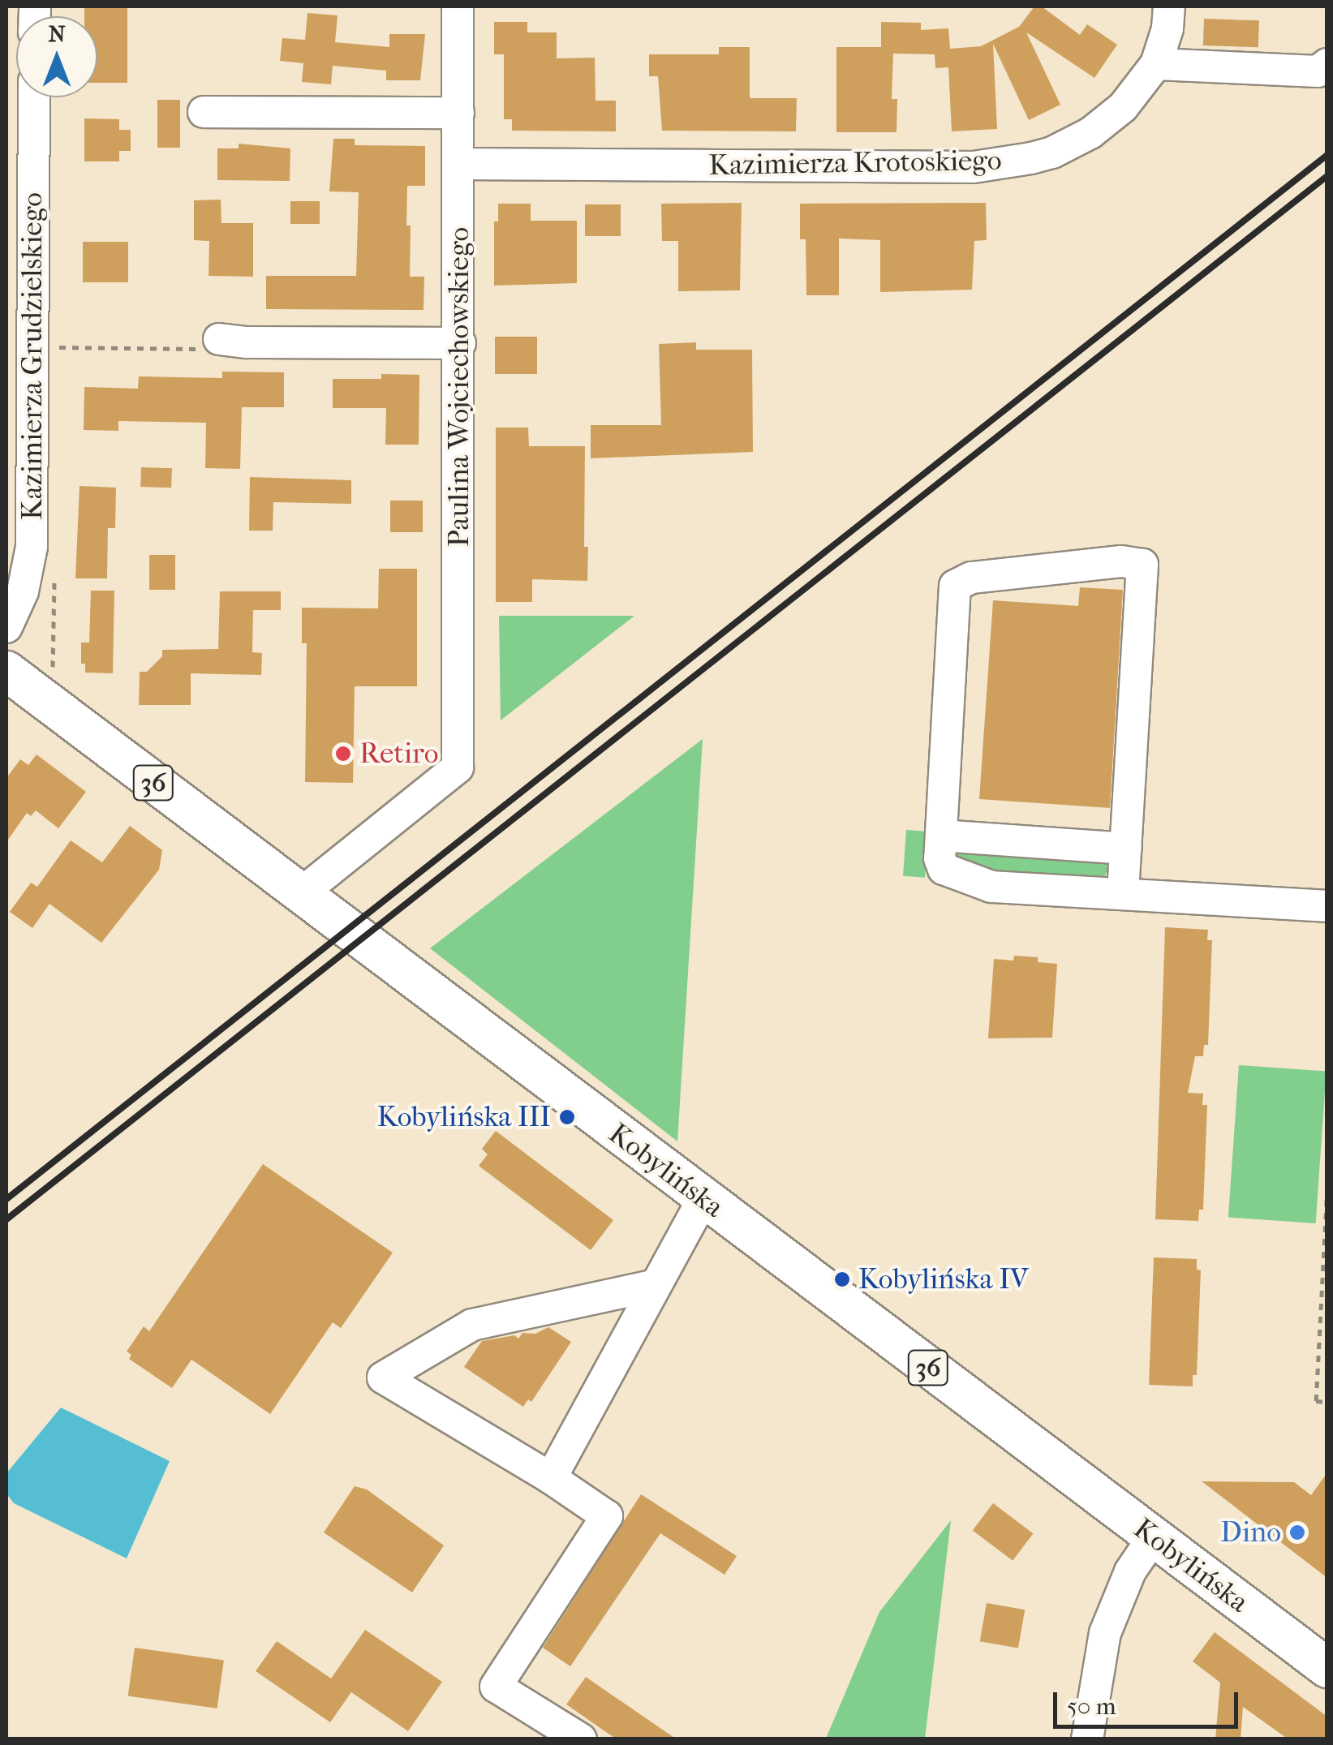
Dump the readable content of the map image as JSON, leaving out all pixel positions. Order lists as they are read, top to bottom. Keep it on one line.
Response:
{"streets":{"main road":["36","Kobylińska"],"street":["Kazimierza Krotoskiego","Kazimierza Grudzielskiego","Paulina Wojciechowskiego"]},"crossings":[["Kazimierza Krotoskiego","Paulina Wojciechowskiego"],["Paulina Wojciechowskiego","Kobylińska"]],"places":["Retiro","Kobylińska III","Kobylińska IV","Dino"],"scale_bar":"50 m","north":"top"}
